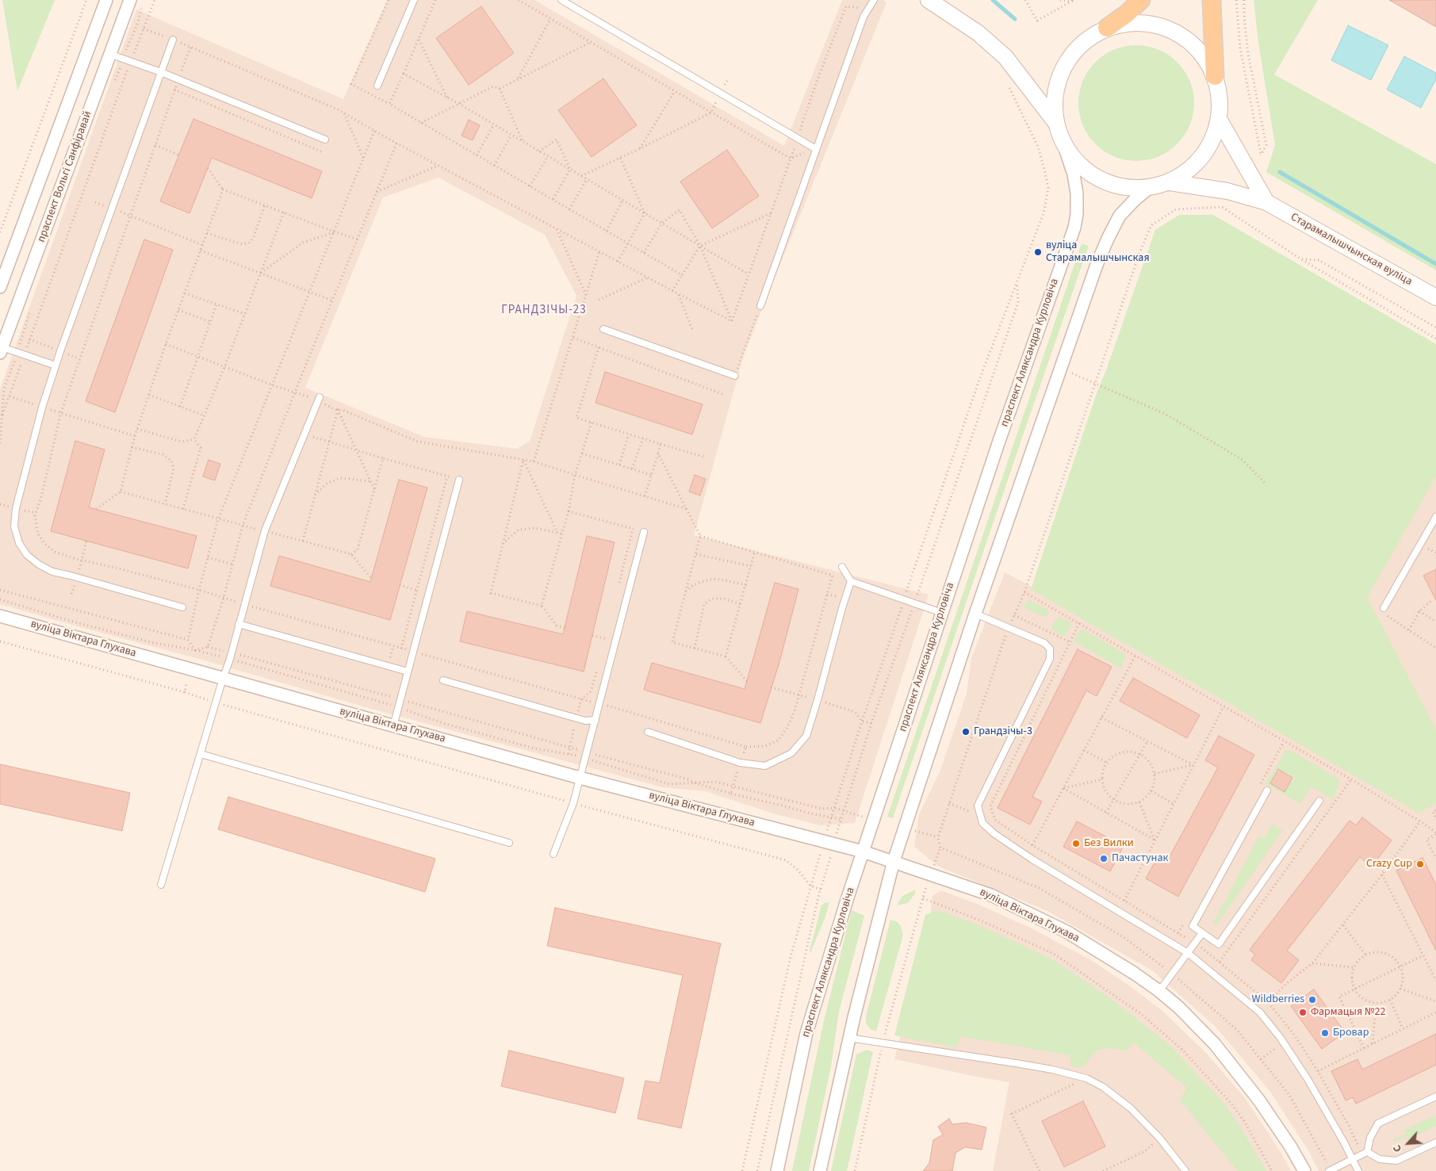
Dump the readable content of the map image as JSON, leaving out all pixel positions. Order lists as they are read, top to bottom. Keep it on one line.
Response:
{"streets":{"main road":["Старамалышчынская вуліца"],"street":["праспект Вольгі Санфіравай","праспект Аляксандра Курловіча","вуліца Віктара Глухава"]},"crossings":[["Старамалышчынская вуліца","праспект Аляксандра Курловіча"],["праспект Аляксандра Курловіча","вуліца Віктара Глухава"]],"districts":["ГРАНДЗІЧЫ-23"],"places":["вуліца Старамалышчынская","Грандзічы-3","Без Вилки","Пачастунак","Crazy Cup","Wildberries","Фармацыя №22","Бровар"],"north":"bottom left"}
